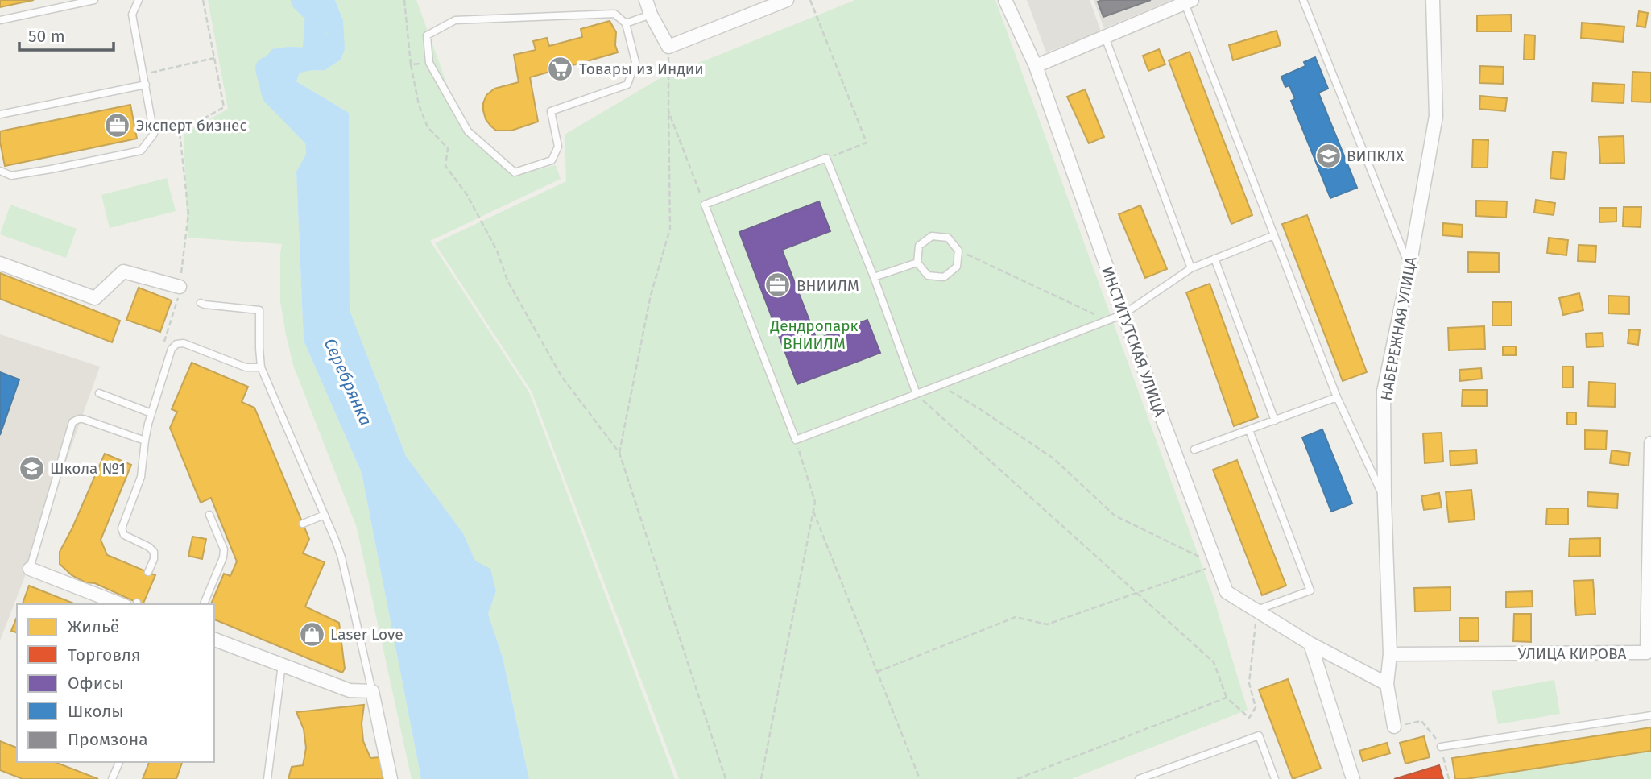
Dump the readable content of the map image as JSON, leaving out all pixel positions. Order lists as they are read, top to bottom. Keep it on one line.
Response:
{"streets":{"street":["НАБЕРЕЖНАЯ УЛИЦА","ИНСТИТУТСКАЯ УЛИЦА","УЛИЦА КИРОВА"]},"crossings":[["НАБЕРЕЖНАЯ УЛИЦА","ИНСТИТУТСКАЯ УЛИЦА"],["НАБЕРЕЖНАЯ УЛИЦА","УЛИЦА КИРОВА"]],"water":["Серебрянка"],"parks":["Дендропарк ВНИИЛМ"],"places":{"supermarket":["Товары из Индии"],"office":["Эксперт бизнес","ВНИИЛМ"],"school or university":["ВИПКЛХ","Школа №1"],"shop":["Laser Love"]},"legend":["Жильё","Торговля","Офисы","Школы","Промзона"],"scale_bar":"50 m"}
